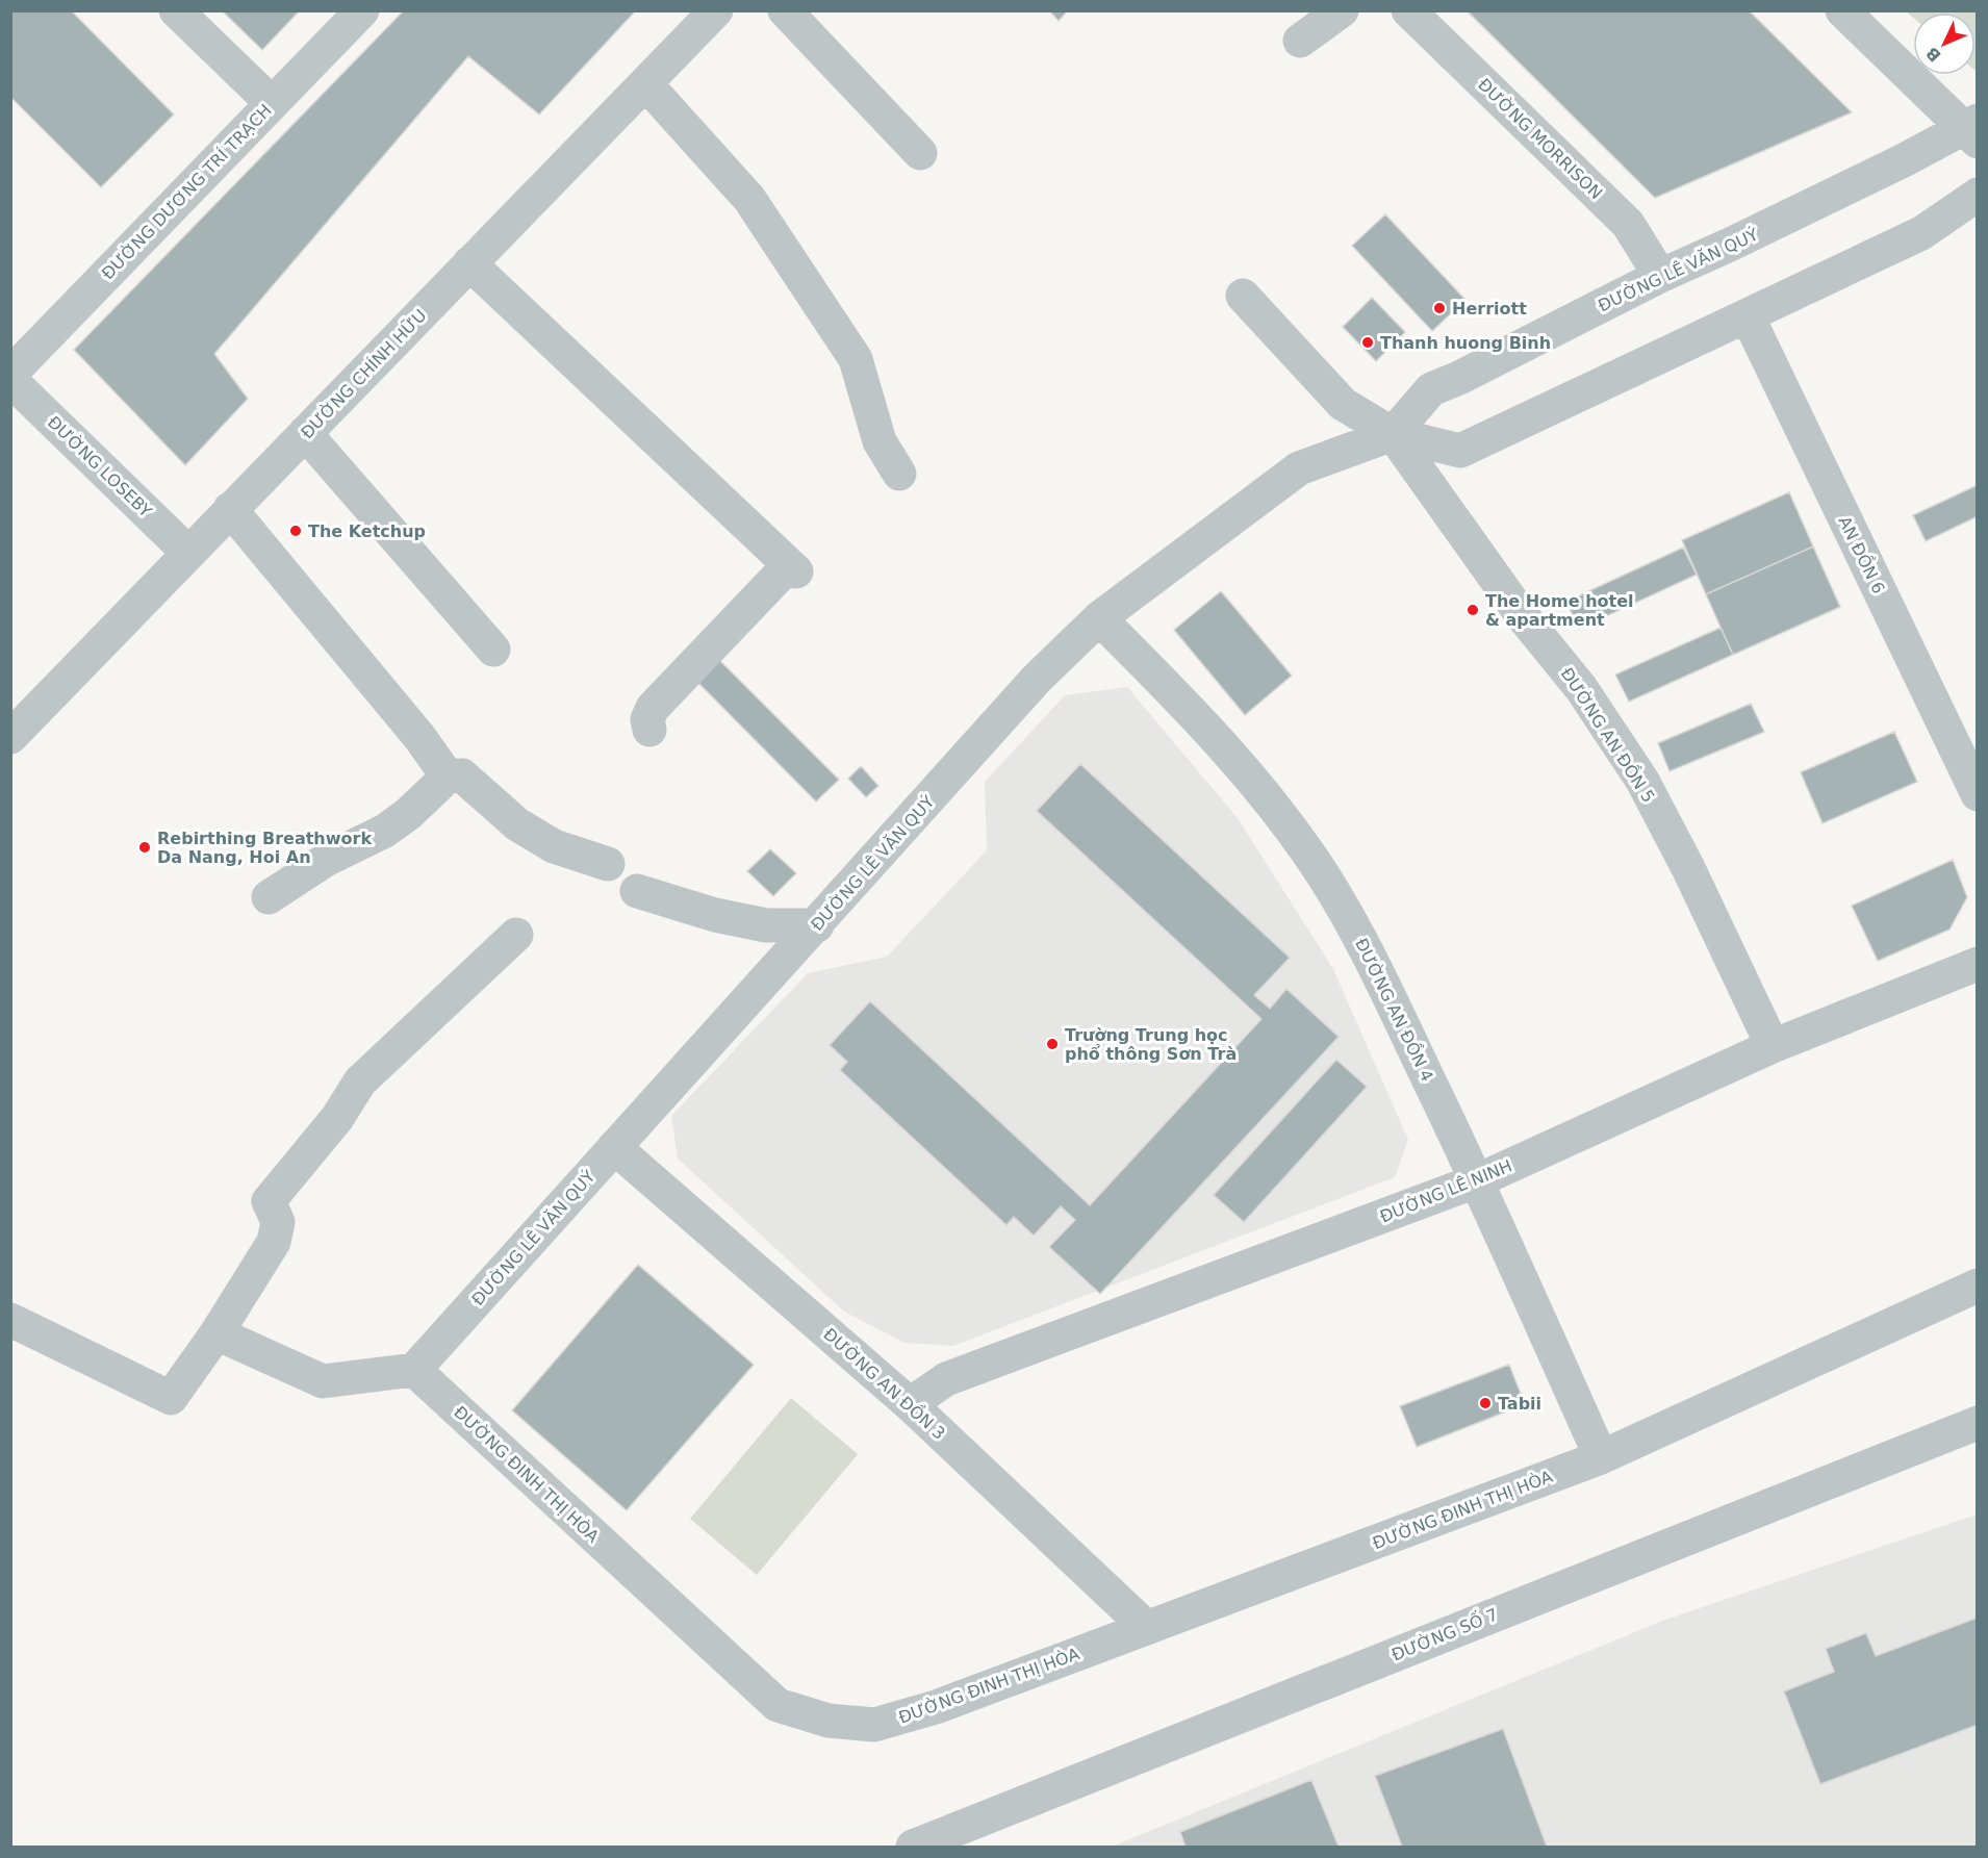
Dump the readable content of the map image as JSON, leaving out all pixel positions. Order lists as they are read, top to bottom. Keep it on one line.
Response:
{"streets":{"street":["ĐƯỜNG MORRISON","ĐƯỜNG DƯƠNG TRÍ TRẠCH","ĐƯỜNG LÊ VĂN QUÝ","ĐƯỜNG CHÍNH HỮU","ĐƯỜNG LOSEBY","AN ĐỒN 6","ĐƯỜNG AN ĐỒN 5","ĐƯỜNG AN ĐỒN 4","ĐƯỜNG LÊ NINH","ĐƯỜNG AN ĐỒN 3","ĐƯỜNG ĐINH THỊ HÒA","ĐƯỜNG SỐ 7"]},"crossings":[["ĐƯỜNG MORRISON","ĐƯỜNG LÊ VĂN QUÝ"],["ĐƯỜNG LÊ VĂN QUÝ","ĐƯỜNG AN ĐỒN 5"],["ĐƯỜNG LÊ VĂN QUÝ","ĐƯỜNG AN ĐỒN 4"],["ĐƯỜNG LÊ VĂN QUÝ","ĐƯỜNG AN ĐỒN 3"],["ĐƯỜNG LÊ VĂN QUÝ","ĐƯỜNG ĐINH THỊ HÒA"],["ĐƯỜNG CHÍNH HỮU","ĐƯỜNG LOSEBY"],["ĐƯỜNG AN ĐỒN 5","ĐƯỜNG LÊ NINH"],["ĐƯỜNG AN ĐỒN 4","ĐƯỜNG LÊ NINH"],["ĐƯỜNG AN ĐỒN 4","ĐƯỜNG ĐINH THỊ HÒA"],["ĐƯỜNG LÊ NINH","ĐƯỜNG AN ĐỒN 3"],["ĐƯỜNG AN ĐỒN 3","ĐƯỜNG ĐINH THỊ HÒA"]],"places":["Herriott","Thanh huong Binh","The Ketchup","The Home hotel & apartment","Rebirthing Breathwork Da Nang, Hoi An","Trường Trung học phổ thông Sơn Trà","Tabii"],"north":"bottom left"}
